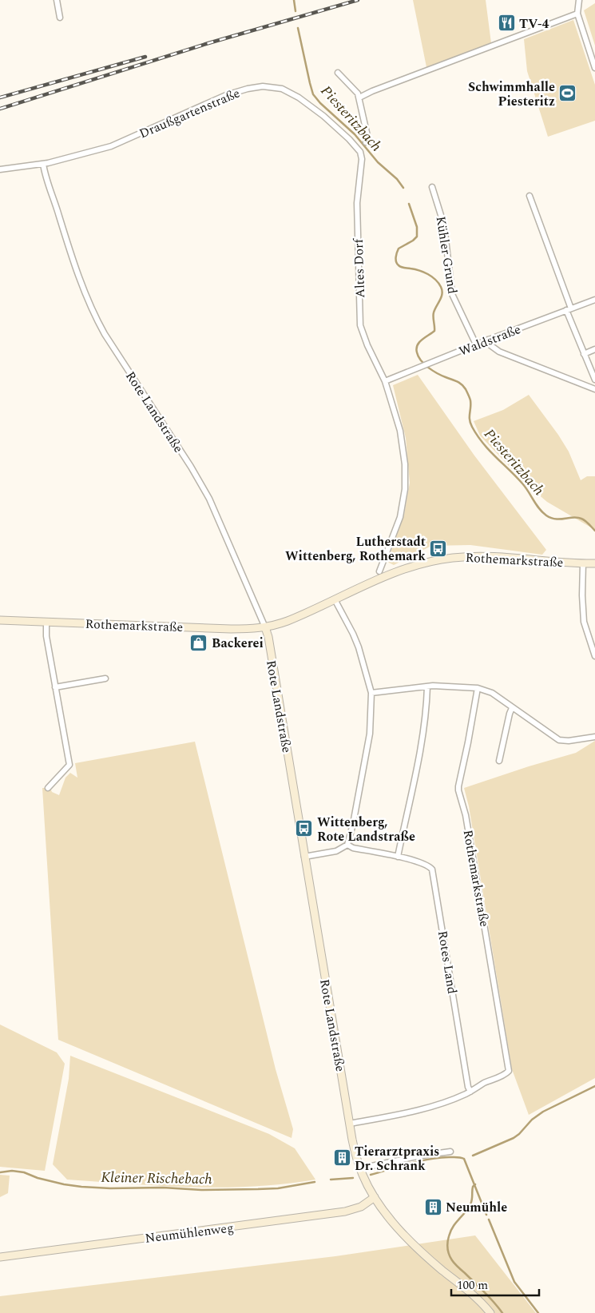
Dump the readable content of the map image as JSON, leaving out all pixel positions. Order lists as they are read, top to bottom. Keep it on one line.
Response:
{"streets":{"street":["Draußgartenstraße","Kühler Grund","Altes Dorf","Waldstraße","Rote Landstraße","Rothemarkstraße","Rotes Land","Neumühlenweg"]},"crossings":[["Draußgartenstraße","Altes Dorf"],["Draußgartenstraße","Rote Landstraße"],["Kühler Grund","Waldstraße"],["Altes Dorf","Waldstraße"],["Rote Landstraße","Rothemarkstraße"],["Rote Landstraße","Neumühlenweg"],["Rothemarkstraße","Rotes Land"]],"water":["Piesteritzbach","Kleiner Rischebach"],"places":{"restaurant":["TV-4"],"sports":["Schwimmhalle Piesteritz"],"bus stop":["Lutherstadt Wittenberg, Rothemark","Wittenberg, Rote Landstraße"],"shop":["Backerei"],"building":["Tierarztpraxis Dr. Schrank","Neumühle"]},"scale_bar":"100 m"}
